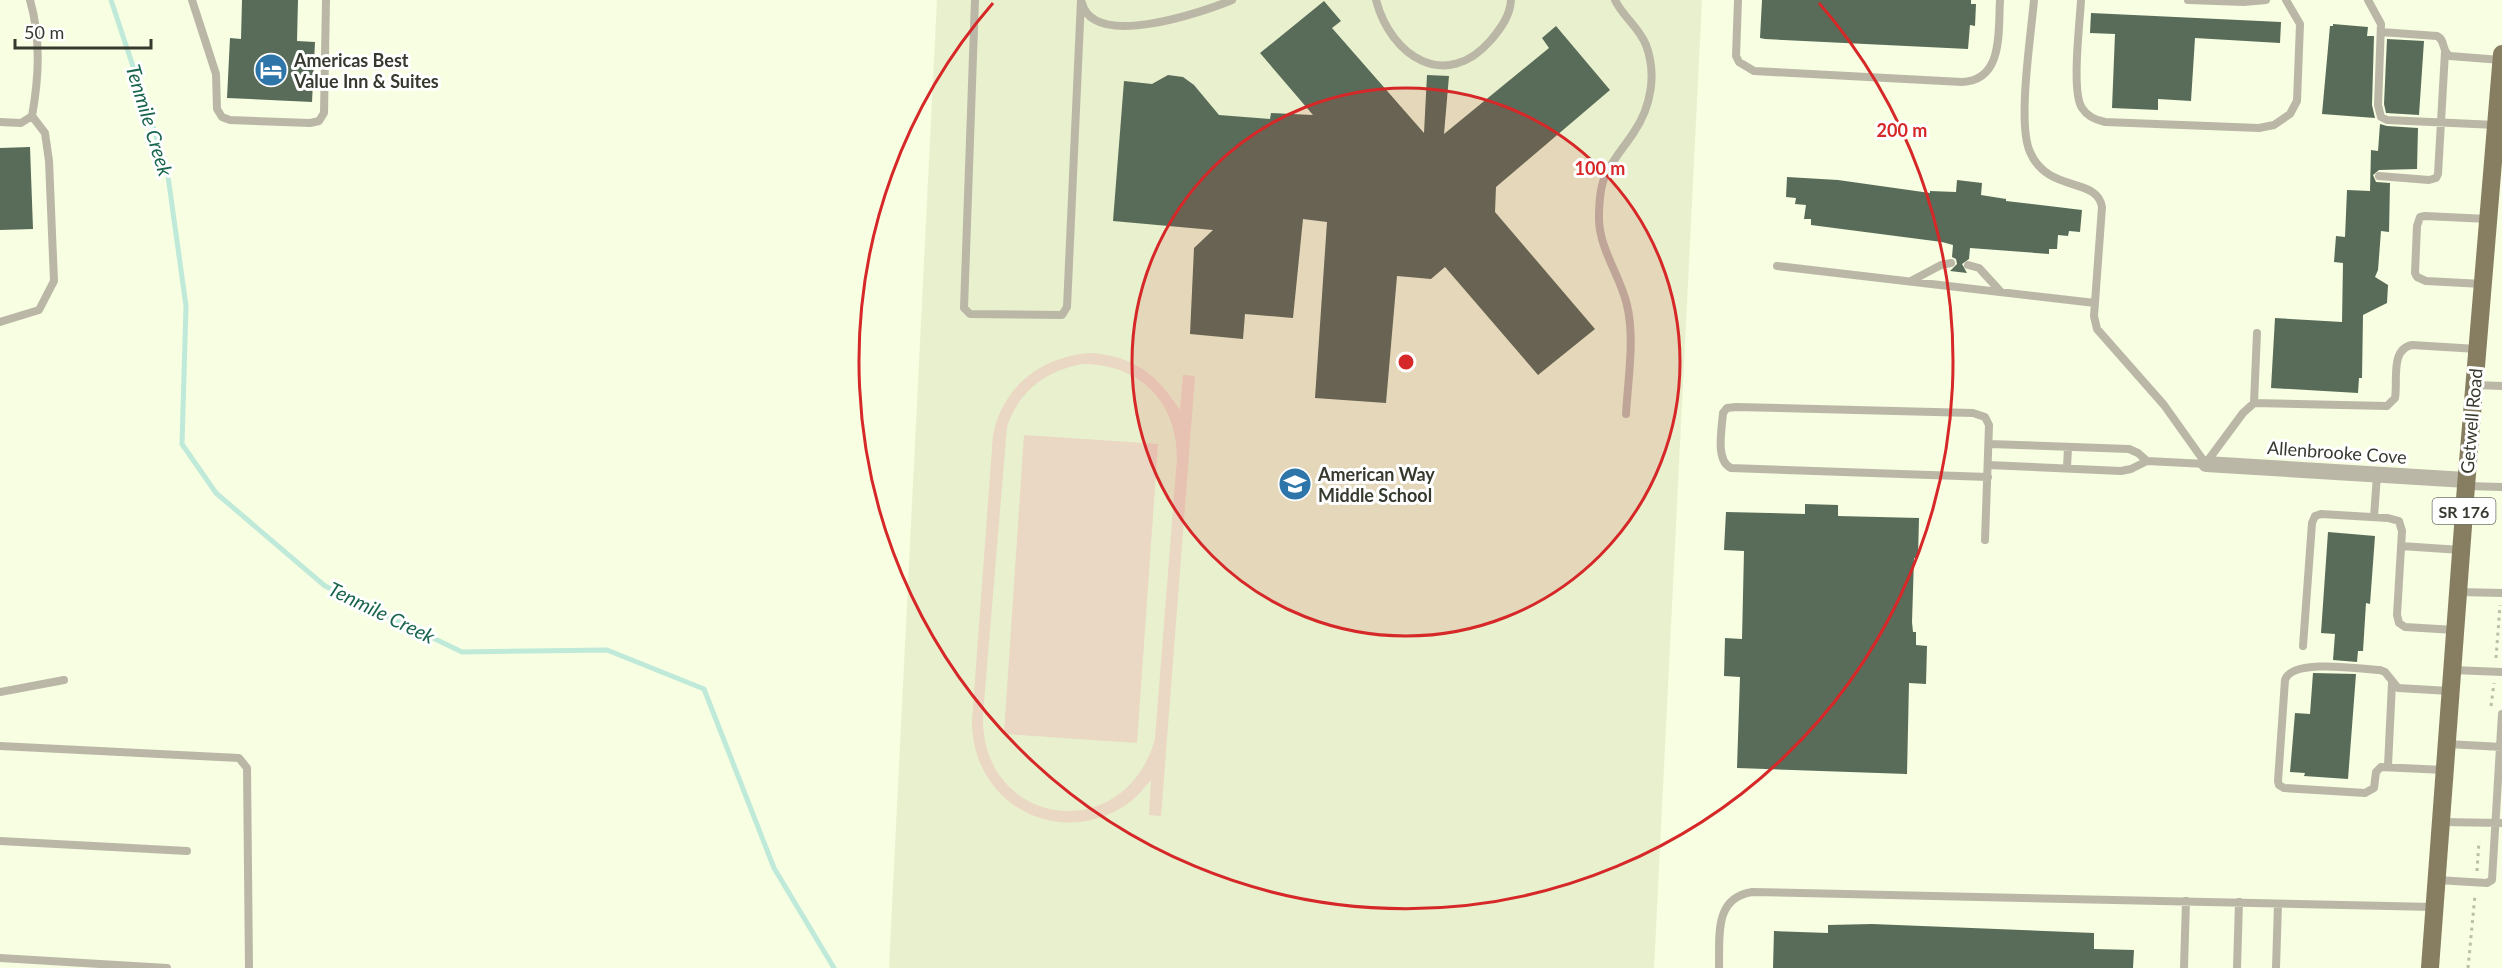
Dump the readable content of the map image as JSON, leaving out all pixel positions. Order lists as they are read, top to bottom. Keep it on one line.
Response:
{"streets":{"main road":["Getwell Road","SR 176"],"street":["Allenbrooke Cove"]},"crossings":[["Getwell Road","Allenbrooke Cove"]],"water":["Tenmile Creek"],"places":{"hotel":["Americas Best Value Inn & Suites"],"school or university":["American Way Middle School"]},"scale_bar":"50 m","rings":["200 m","100 m"]}
